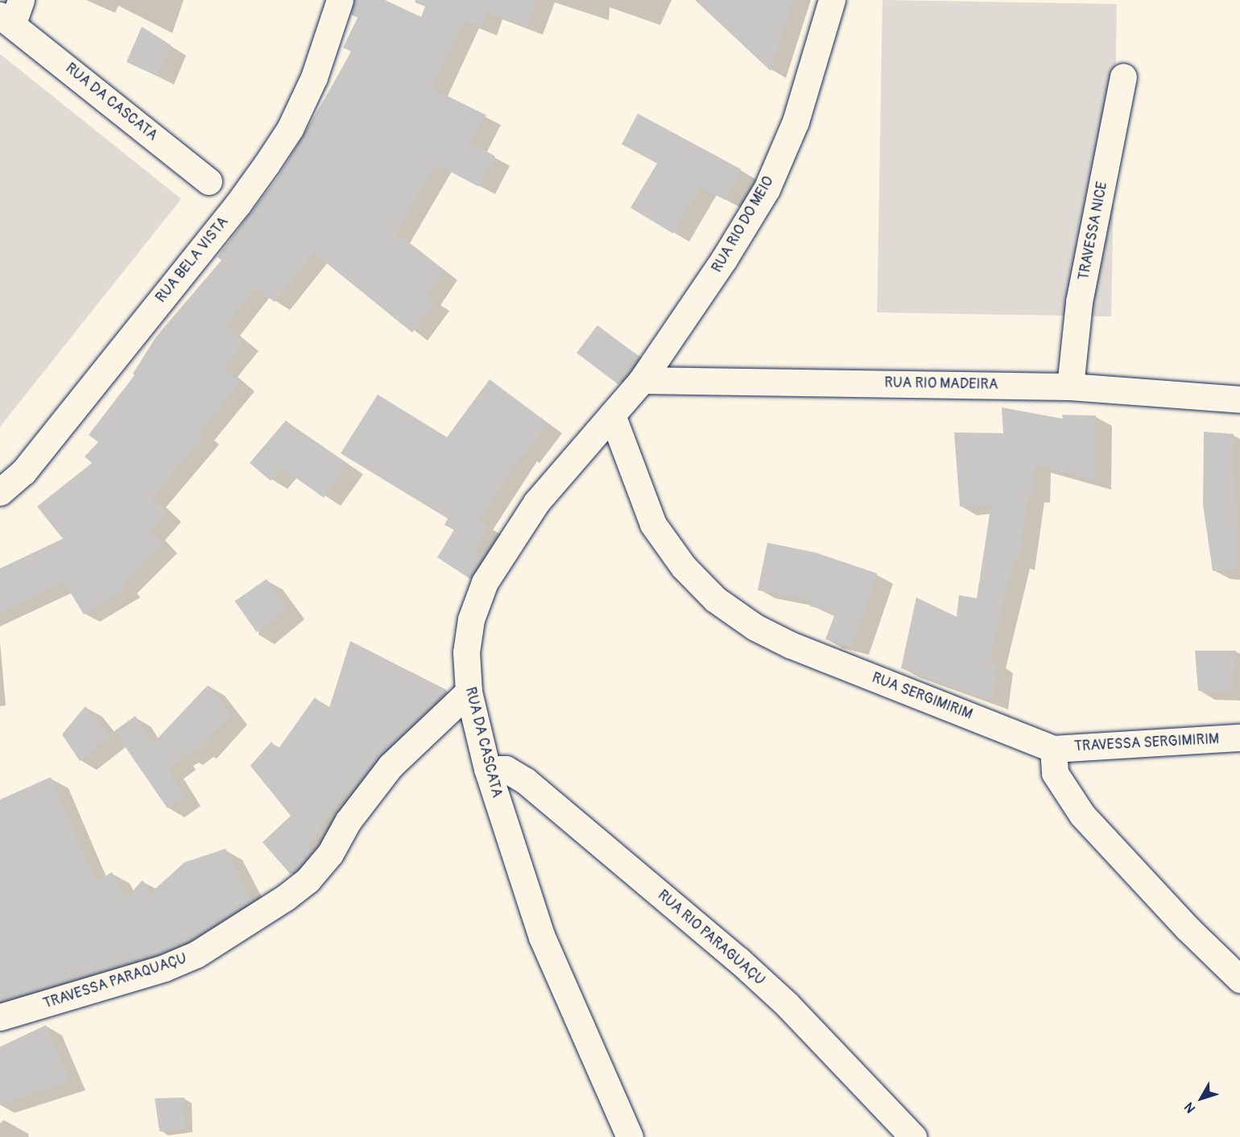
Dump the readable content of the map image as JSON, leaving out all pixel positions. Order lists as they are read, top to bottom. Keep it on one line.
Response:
{"streets":{"street":["RUA DA CASCATA","RUA RIO DO MEIO","TRAVESSA NICE","RUA BELA VISTA","RUA RIO MADEIRA","RUA SERGIMIRIM","TRAVESSA SERGIMIRIM","RUA RIO PARAGUAÇU","TRAVESSA PARAQUAÇU"]},"crossings":[["RUA DA CASCATA","RUA RIO DO MEIO"],["RUA DA CASCATA","RUA RIO MADEIRA"],["RUA DA CASCATA","RUA SERGIMIRIM"],["RUA DA CASCATA","RUA RIO PARAGUAÇU"],["RUA DA CASCATA","TRAVESSA PARAQUAÇU"],["RUA RIO DO MEIO","RUA RIO MADEIRA"],["TRAVESSA NICE","RUA RIO MADEIRA"],["RUA SERGIMIRIM","TRAVESSA SERGIMIRIM"]],"north":"bottom left"}
